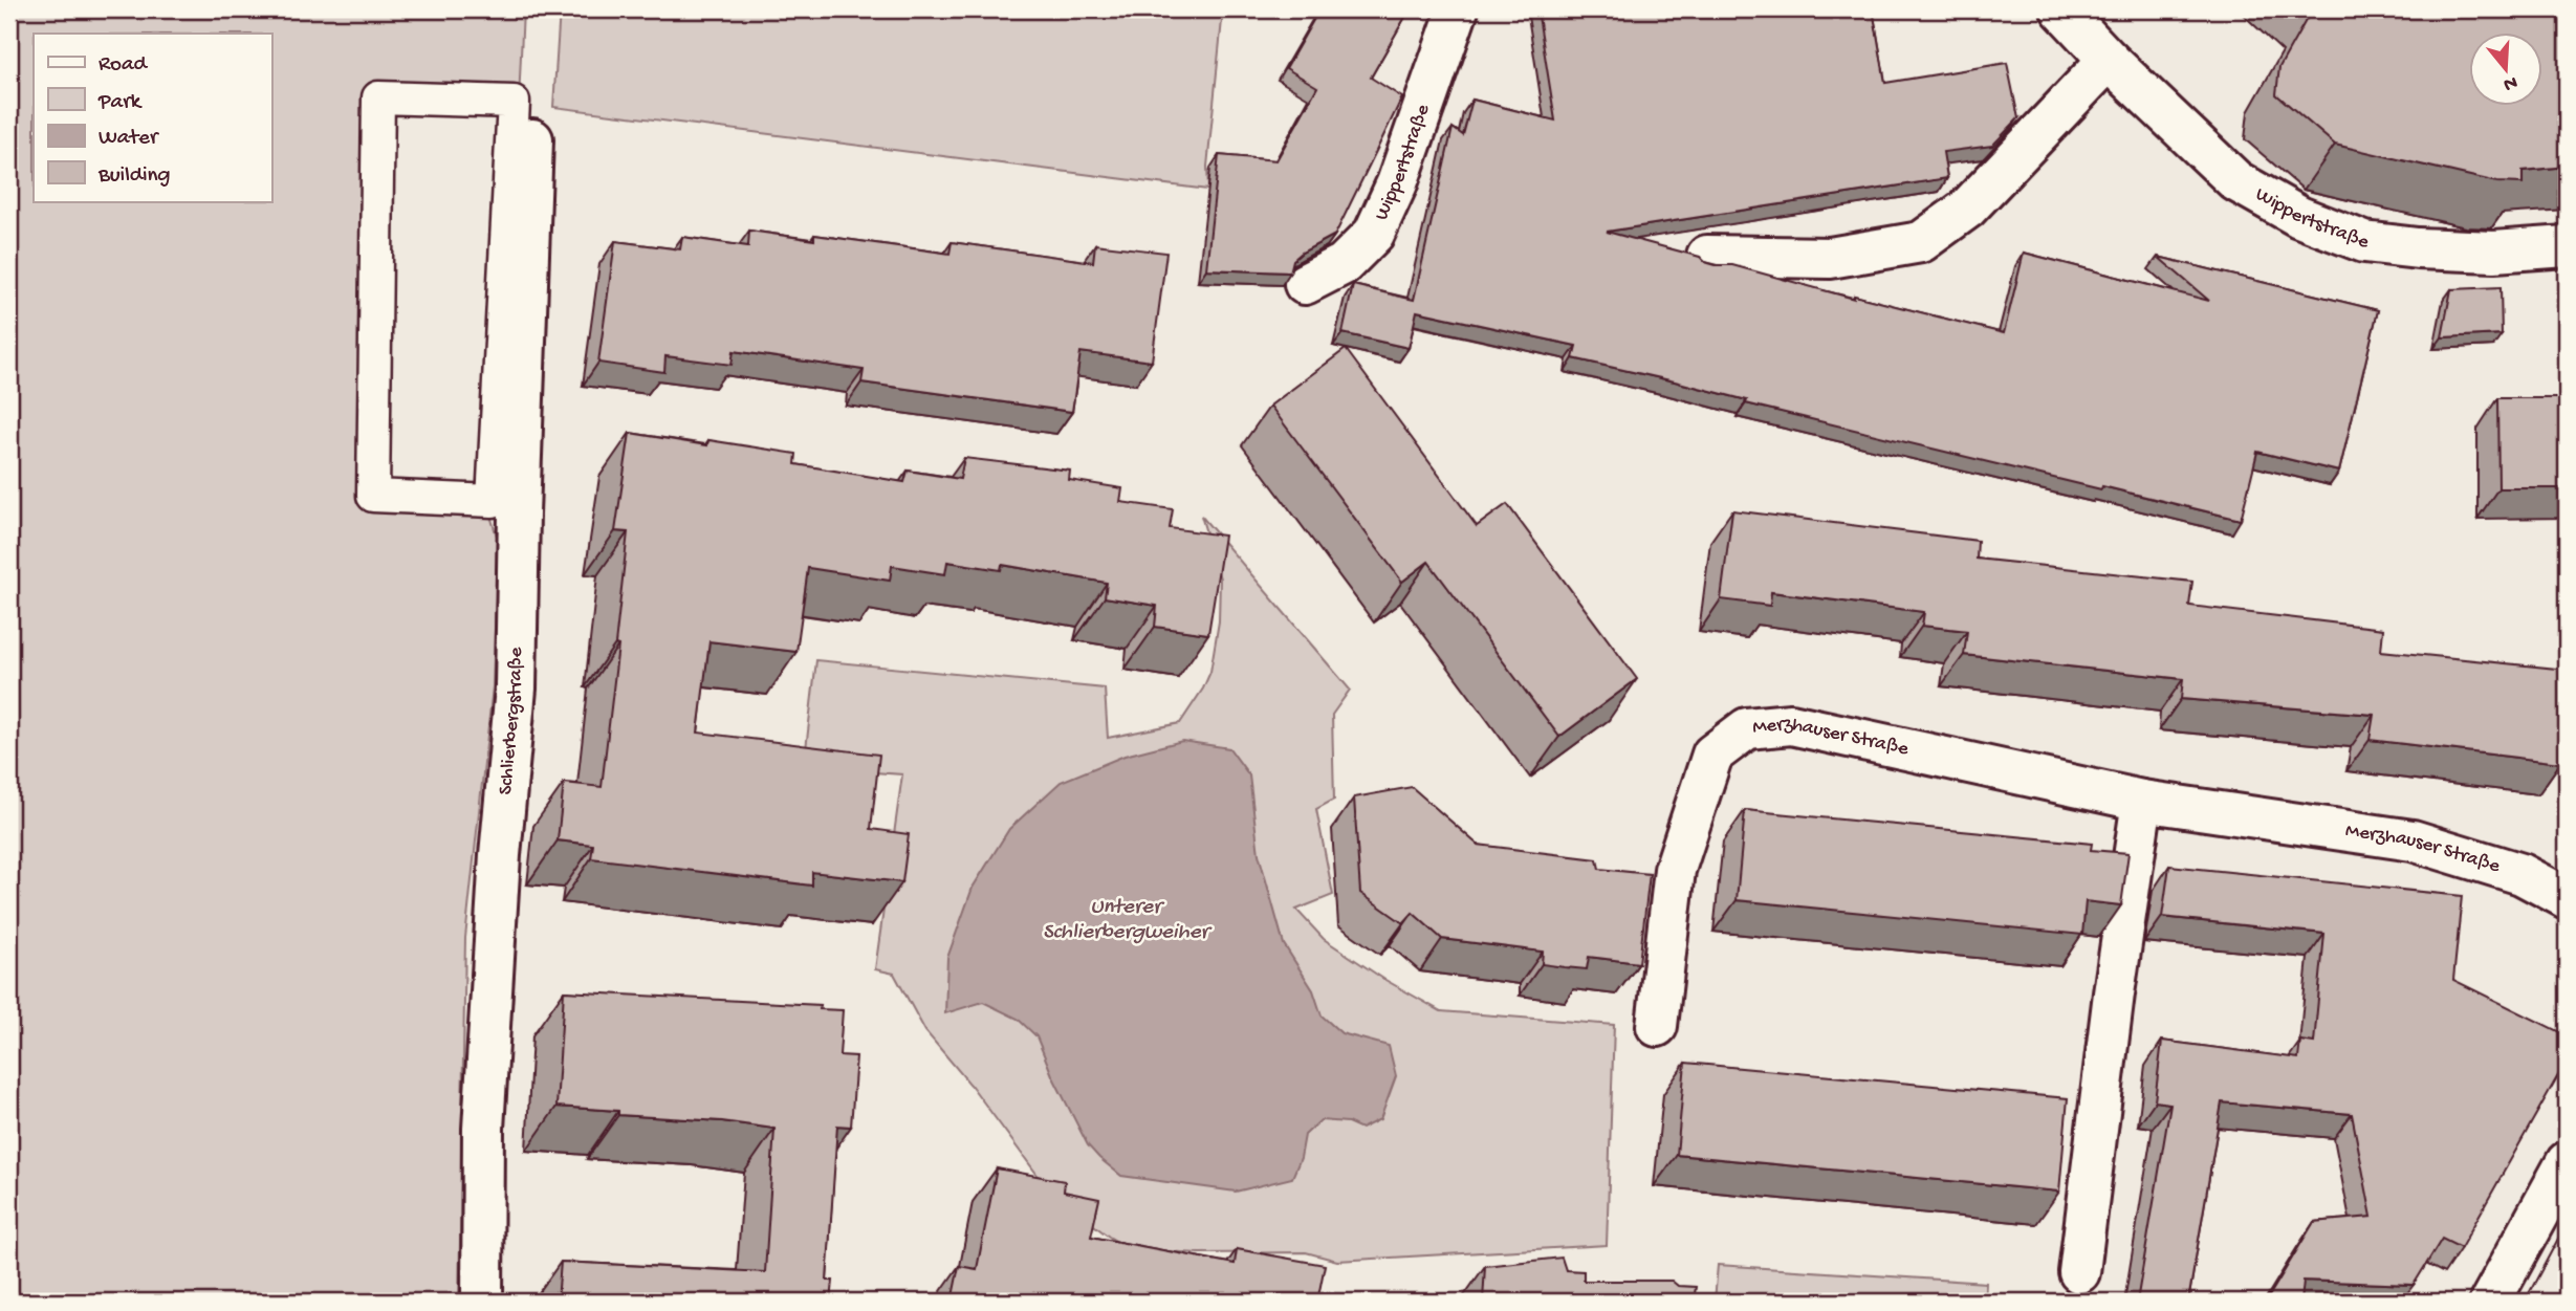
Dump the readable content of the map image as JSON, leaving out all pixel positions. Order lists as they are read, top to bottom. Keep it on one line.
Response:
{"streets":{"street":["Wippertstraße","Schlierbergstraße","Merzhauser Straße"]},"water":["Unterer Schlierbergweiher"],"legend":["Road","Park","Water","Building"],"north":"bottom"}
